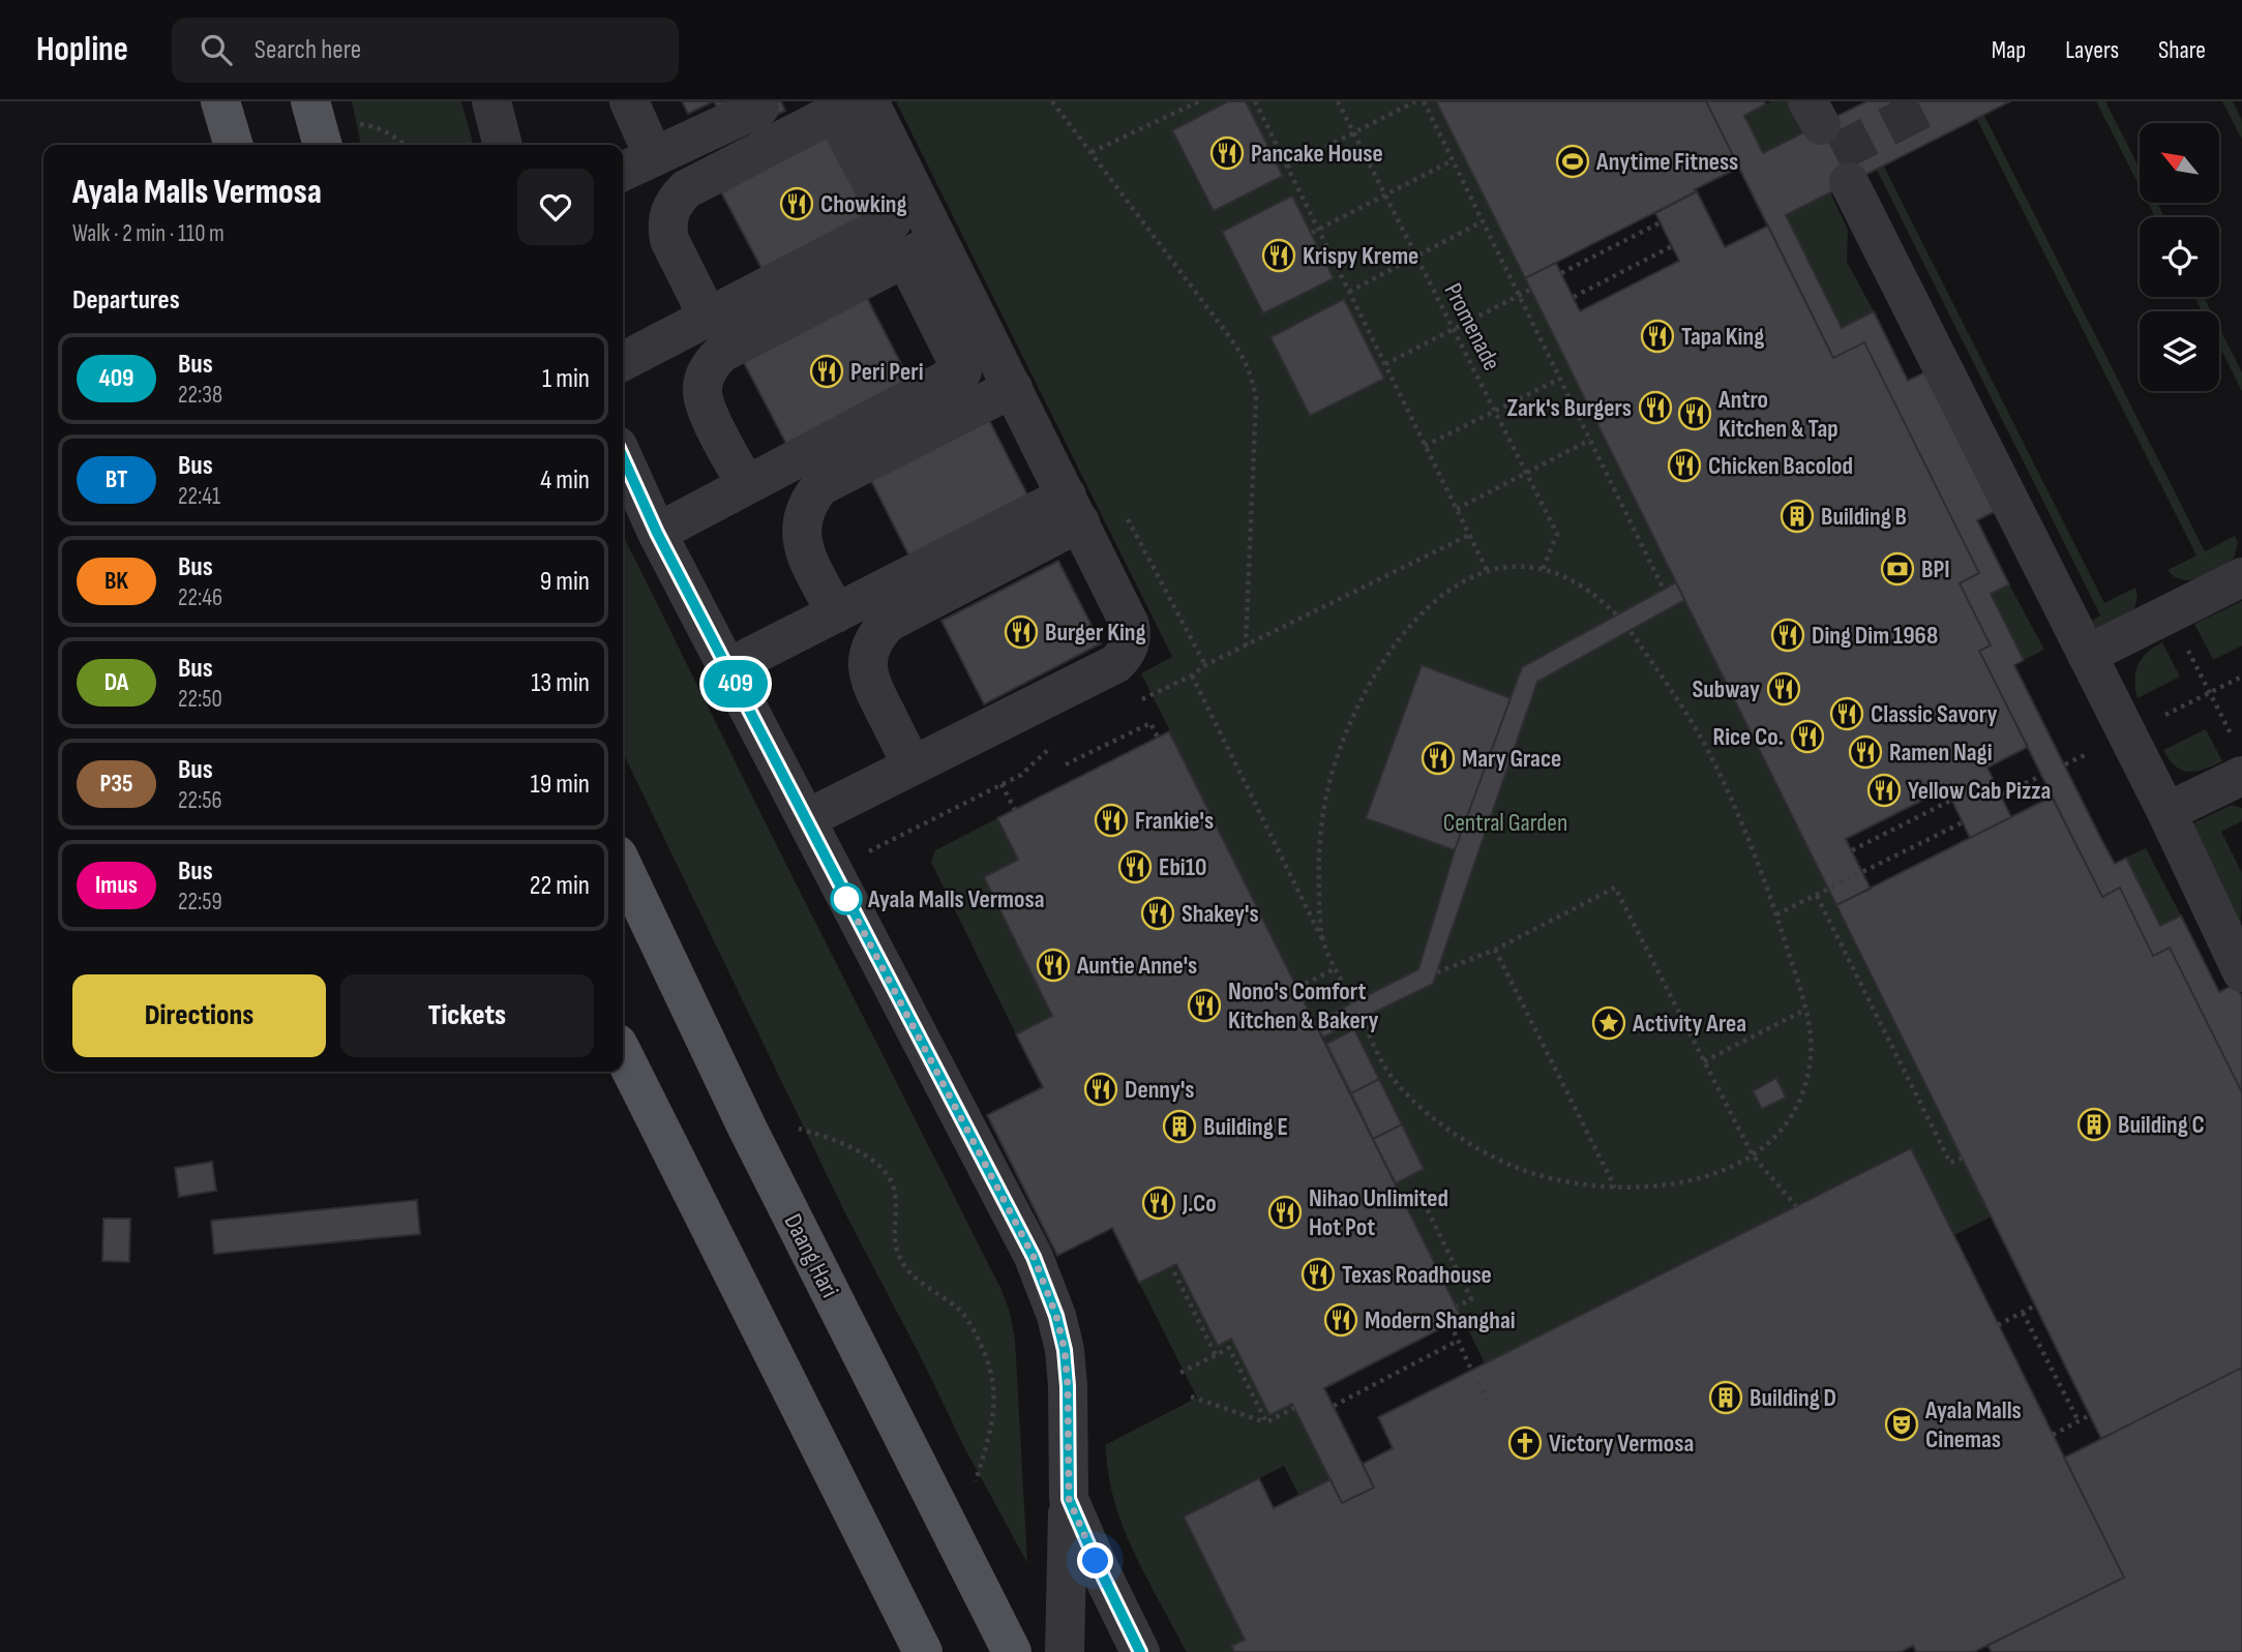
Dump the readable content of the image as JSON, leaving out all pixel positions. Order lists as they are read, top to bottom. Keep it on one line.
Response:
{"streets":{"main road":["Daang Hari"],"path":["Promenade"]},"parks":["Central Garden"],"places":{"restaurant":["Pancake House","Chowking","Krispy Kreme","Tapa King","Peri Peri","Zark's Burgers","Antro Kitchen & Tap","Chicken Bacolod","Burger King","Ding Dim 1968","Subway","Classic Savory","Rice Co.","Ramen Nagi","Mary Grace","Yellow Cab Pizza","Frankie's","Ebi10","Shakey's","Auntie Anne's","Nono's Comfort Kitchen & Bakery","Denny's","J.Co","Nihao Unlimited Hot Pot","Texas Roadhouse","Modern Shanghai"],"sports":["Anytime Fitness"],"building":["Building B","Building C","Building E","Building D"],"bank":["BPI"],"other":["Ayala Malls Vermosa"],"place":["Activity Area"],"theatre":["Ayala Malls Cinemas"],"church":["Victory Vermosa"]},"lines":["bus line 409"],"north":"top left","page":{"header":"Hopline","search":"Search here","nav":["Map","Layers","Share"],"on_map":"409","heading":[["Ayala Malls Vermosa","Walk · 2 min · 110 m"],"Departures"],"list":[{"mark":"409","name":"Bus","note":"22:38","value":"1 min"},{"mark":"BT","name":"Bus","note":"22:41","value":"4 min"},{"mark":"BK","name":"Bus","note":"22:46","value":"9 min"},{"mark":"DA","name":"Bus","note":"22:50","value":"13 min"},{"mark":"P35","name":"Bus","note":"22:56","value":"19 min"},{"mark":"Imus","name":"Bus","note":"22:59","value":"22 min"}],"buttons":["Directions","Tickets"]}}
